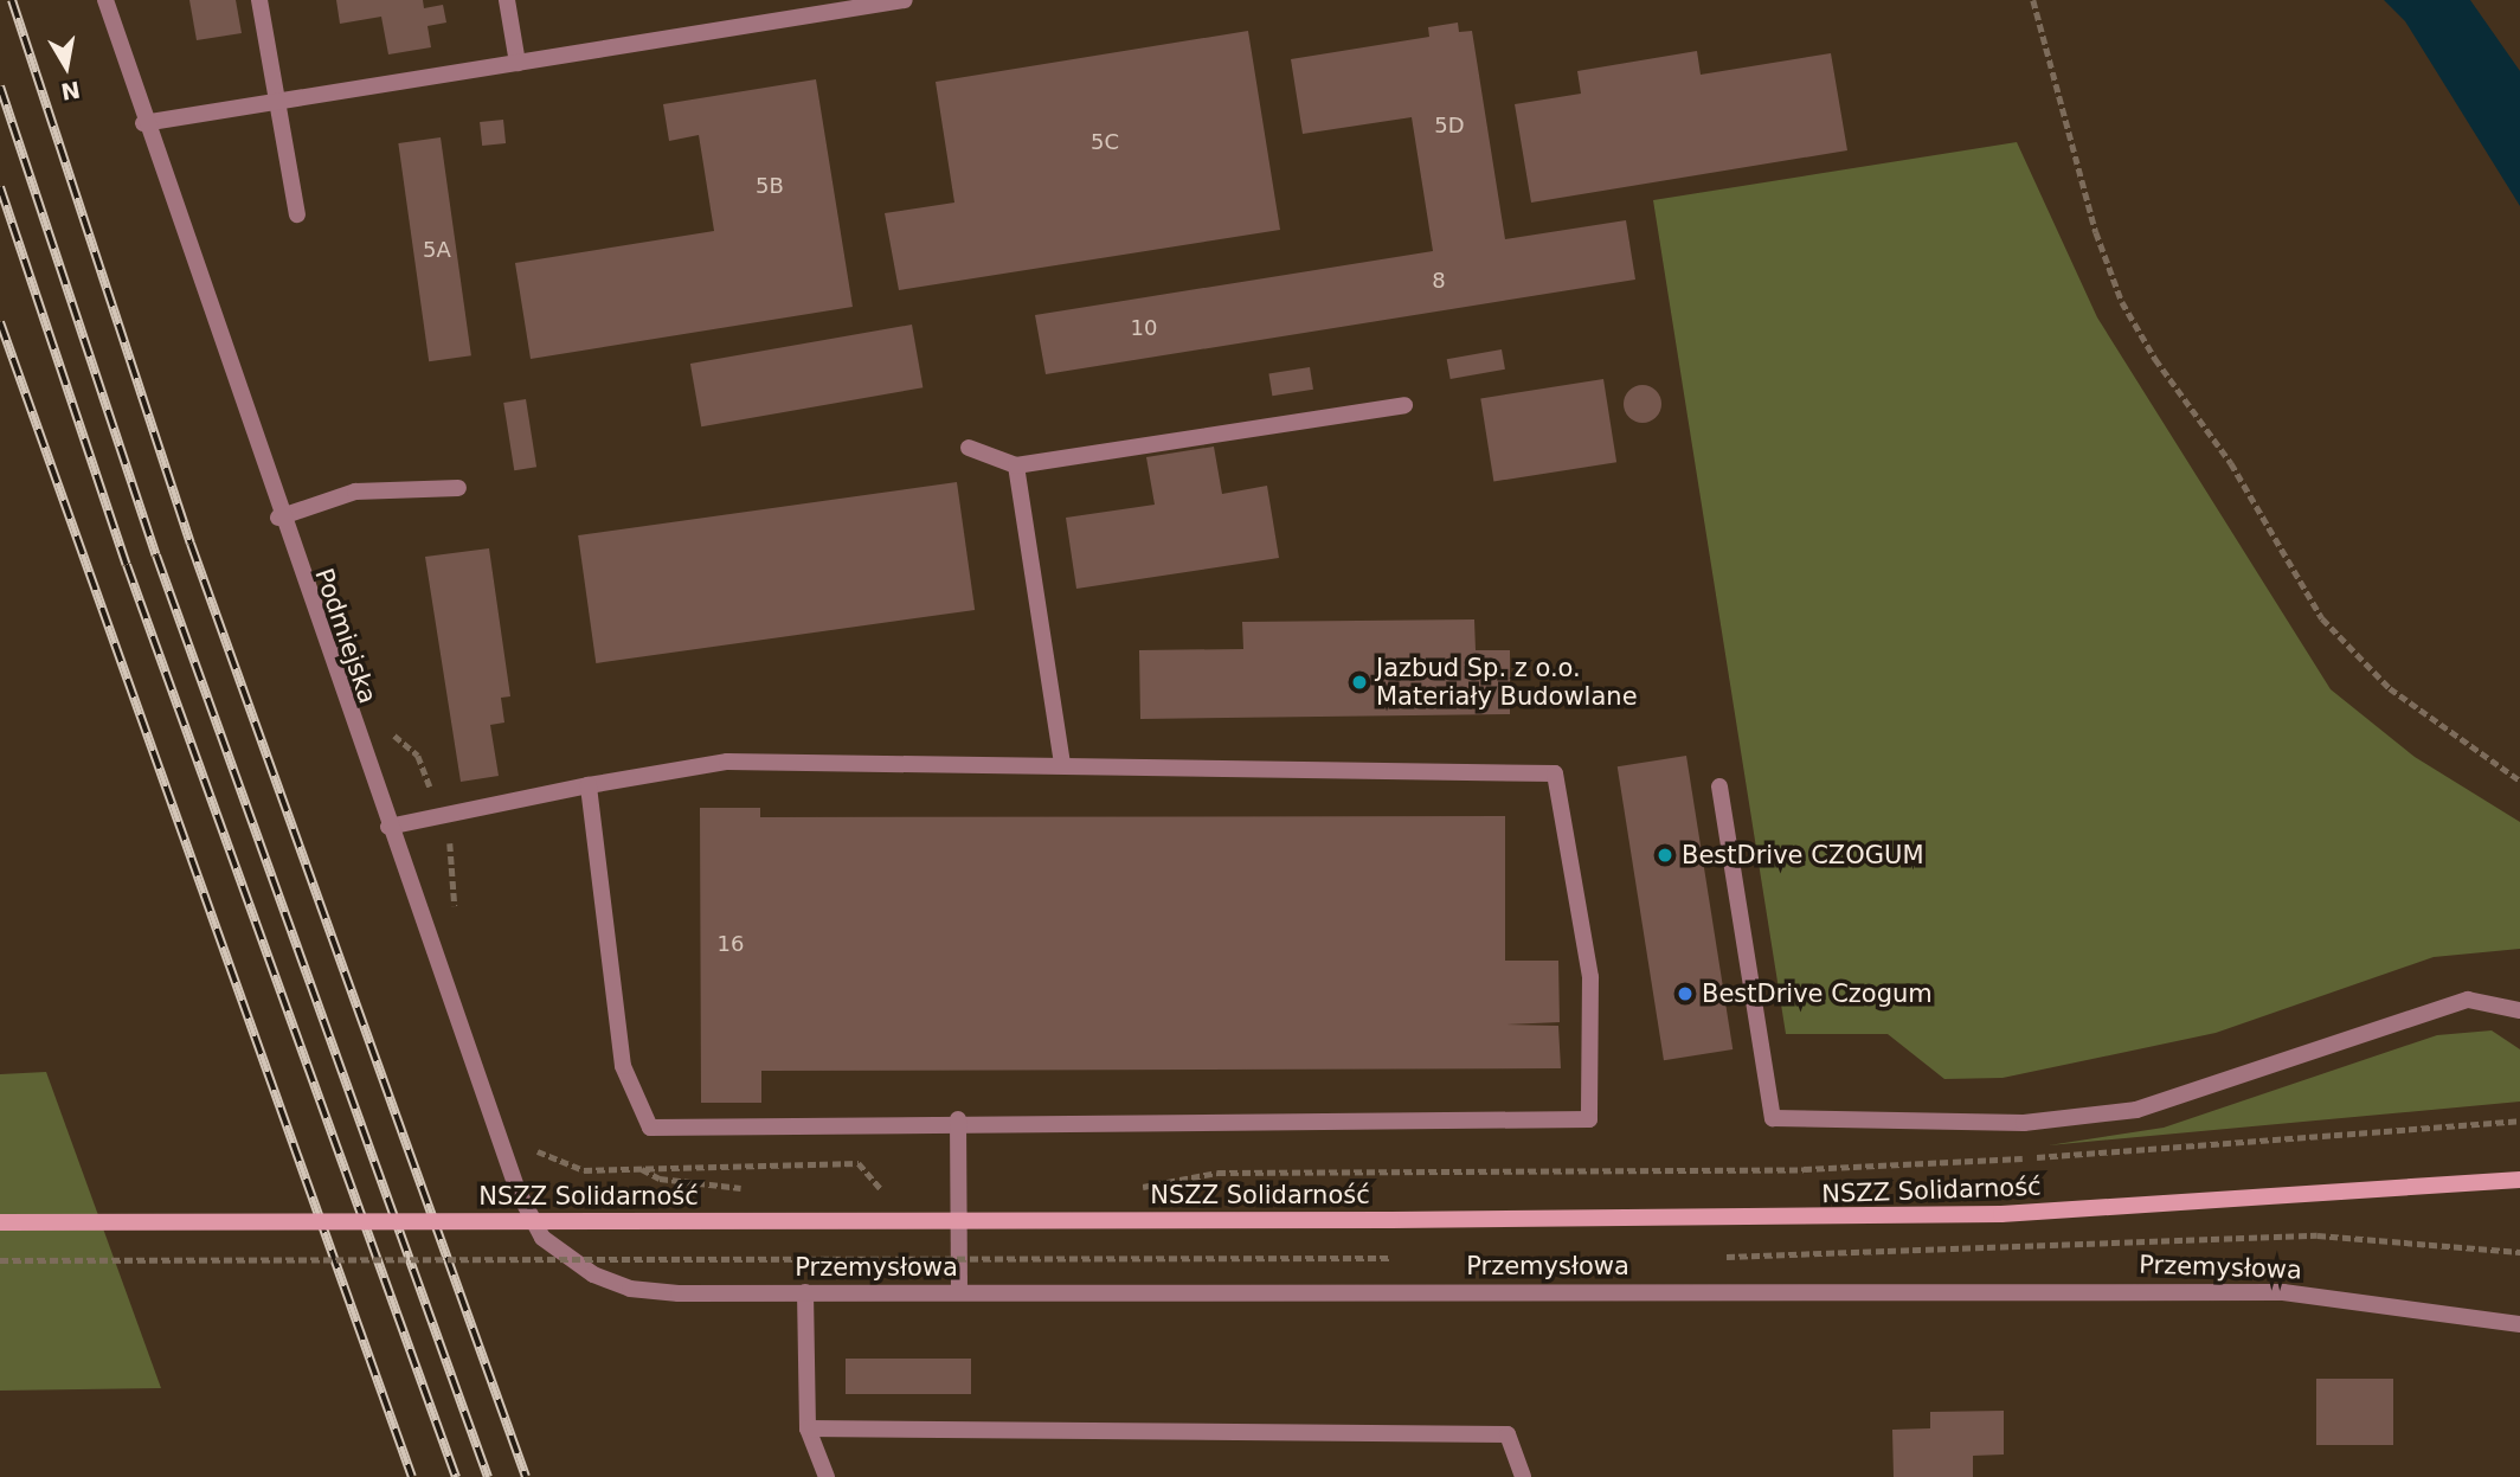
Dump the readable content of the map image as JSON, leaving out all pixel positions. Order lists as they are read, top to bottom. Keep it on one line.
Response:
{"streets":{"main road":["NSZZ Solidarność"],"street":["Podmiejska","Przemysłowa"]},"crossings":[["Podmiejska","Przemysłowa"]],"places":["Jazbud Sp. z o.o. Materiały Budowlane","BestDrive CZOGUM","BestDrive Czogum"],"house_numbers":["5D","5C","5B","5A","8","10","16"],"north":"bottom"}
